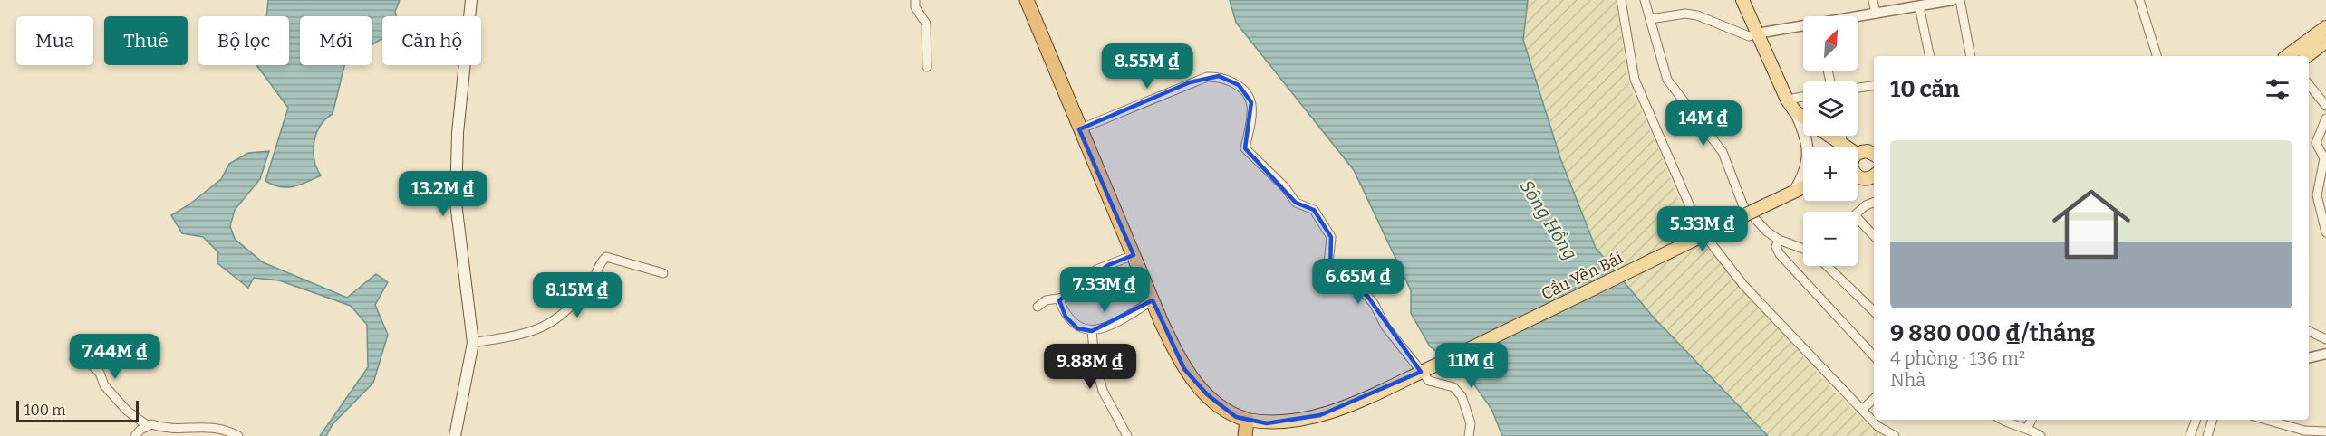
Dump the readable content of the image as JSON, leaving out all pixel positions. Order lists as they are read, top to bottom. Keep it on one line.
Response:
{"streets":{"main road":["Cầu Yên Bái"]},"water":["Sông Hồng"],"scale_bar":"100 m","north":"top right","page":{"map_buttons":["+","−"],"chip":["Mua","Thuê","Bộ lọc","Mới","Căn hộ"],"price":["8.55M ₫","14M ₫","13.2M ₫","5.33M ₫","6.65M ₫","7.33M ₫","8.15M ₫","7.44M ₫","11M ₫","9.88M ₫"],"heading":"10 căn","list":[{"name":"9 880 000 ₫/tháng","note":"4 phòng · 136 m² · Nhà"}],"scale":"100 m"}}
